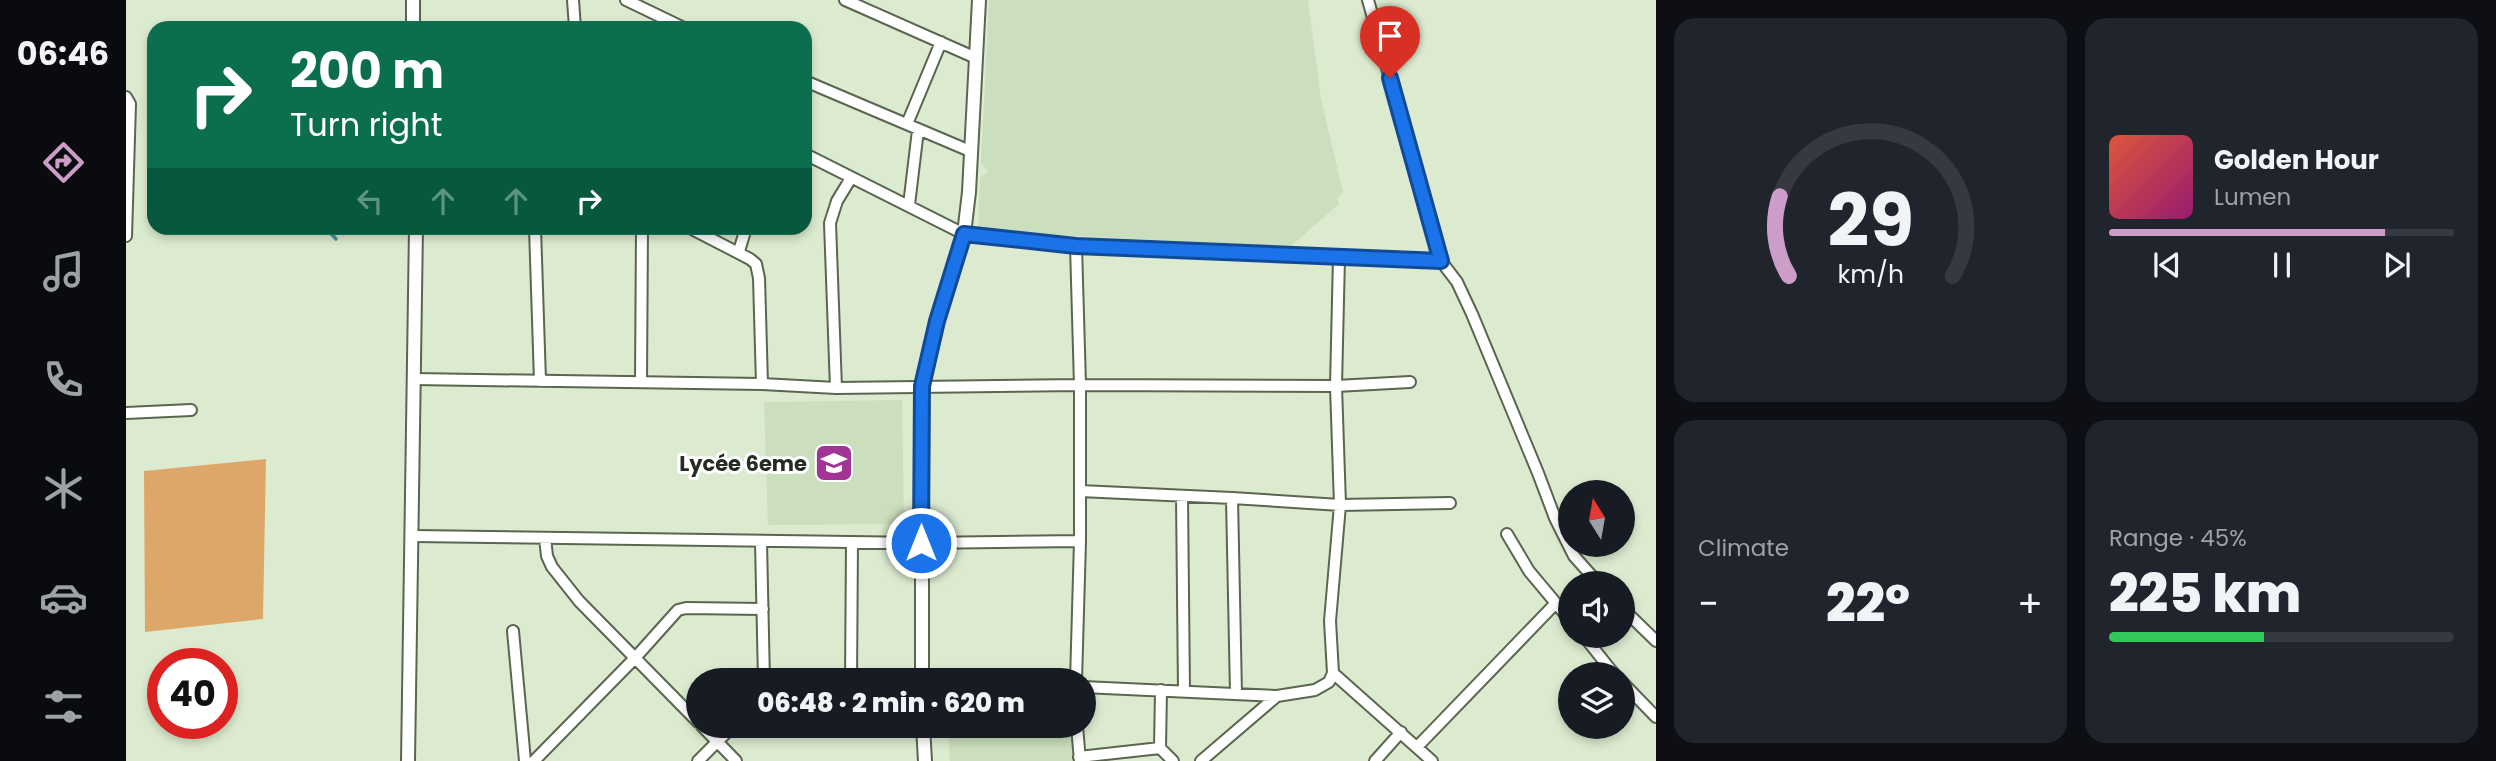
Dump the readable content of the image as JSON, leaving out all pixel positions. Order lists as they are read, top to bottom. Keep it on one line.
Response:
{"places":{"school or university":["Lycée 6eme"]},"north":"top","page":{"tabs":"06:46","turn":["200 m","Turn right"],"song":["Golden Hour","Lumen"],"tile":["Climate",["Range · 45%","225 km"]],"heat":["−","22°","+"],"limit":"40","trip":"06:48 · 2 min · 620 m","gauge":["29","km/h"]}}
